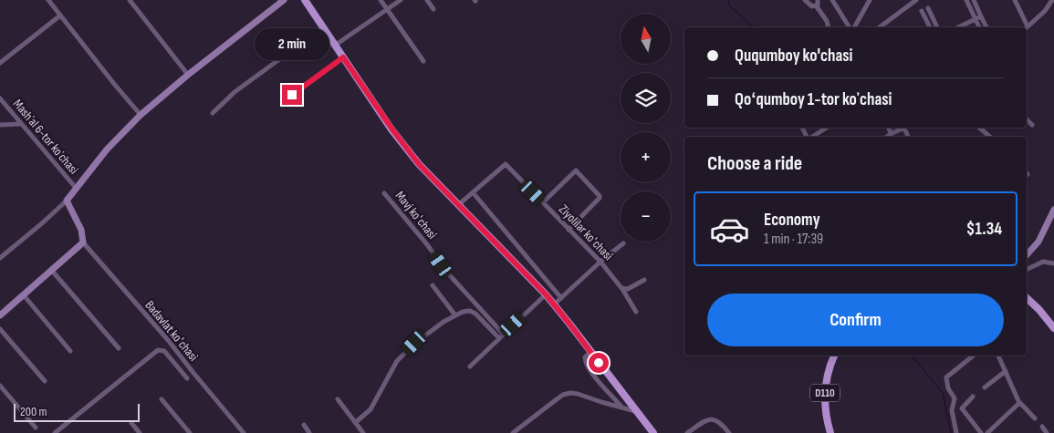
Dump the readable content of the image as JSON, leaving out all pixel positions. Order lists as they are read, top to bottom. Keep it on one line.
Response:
{"streets":{"main road":["D110"],"street":["Mashʼal 6-tor koʼchasi","Mavj koʻchasi","Ziyolilar koʻchasi","Badavlat koʻchasi"]},"scale_bar":"200 m","north":"top","page":{"map_buttons":["+","−"],"banner":["Ququmboy ko'chasi","Qoʻqumboy 1-tor koʼchasi"],"bubble":"2 min","heading":"Choose a ride","list":[{"name":"Economy","note":"1 min · 17:39","value":"$1.34"}],"buttons":"Confirm","scale":"200 m"}}
